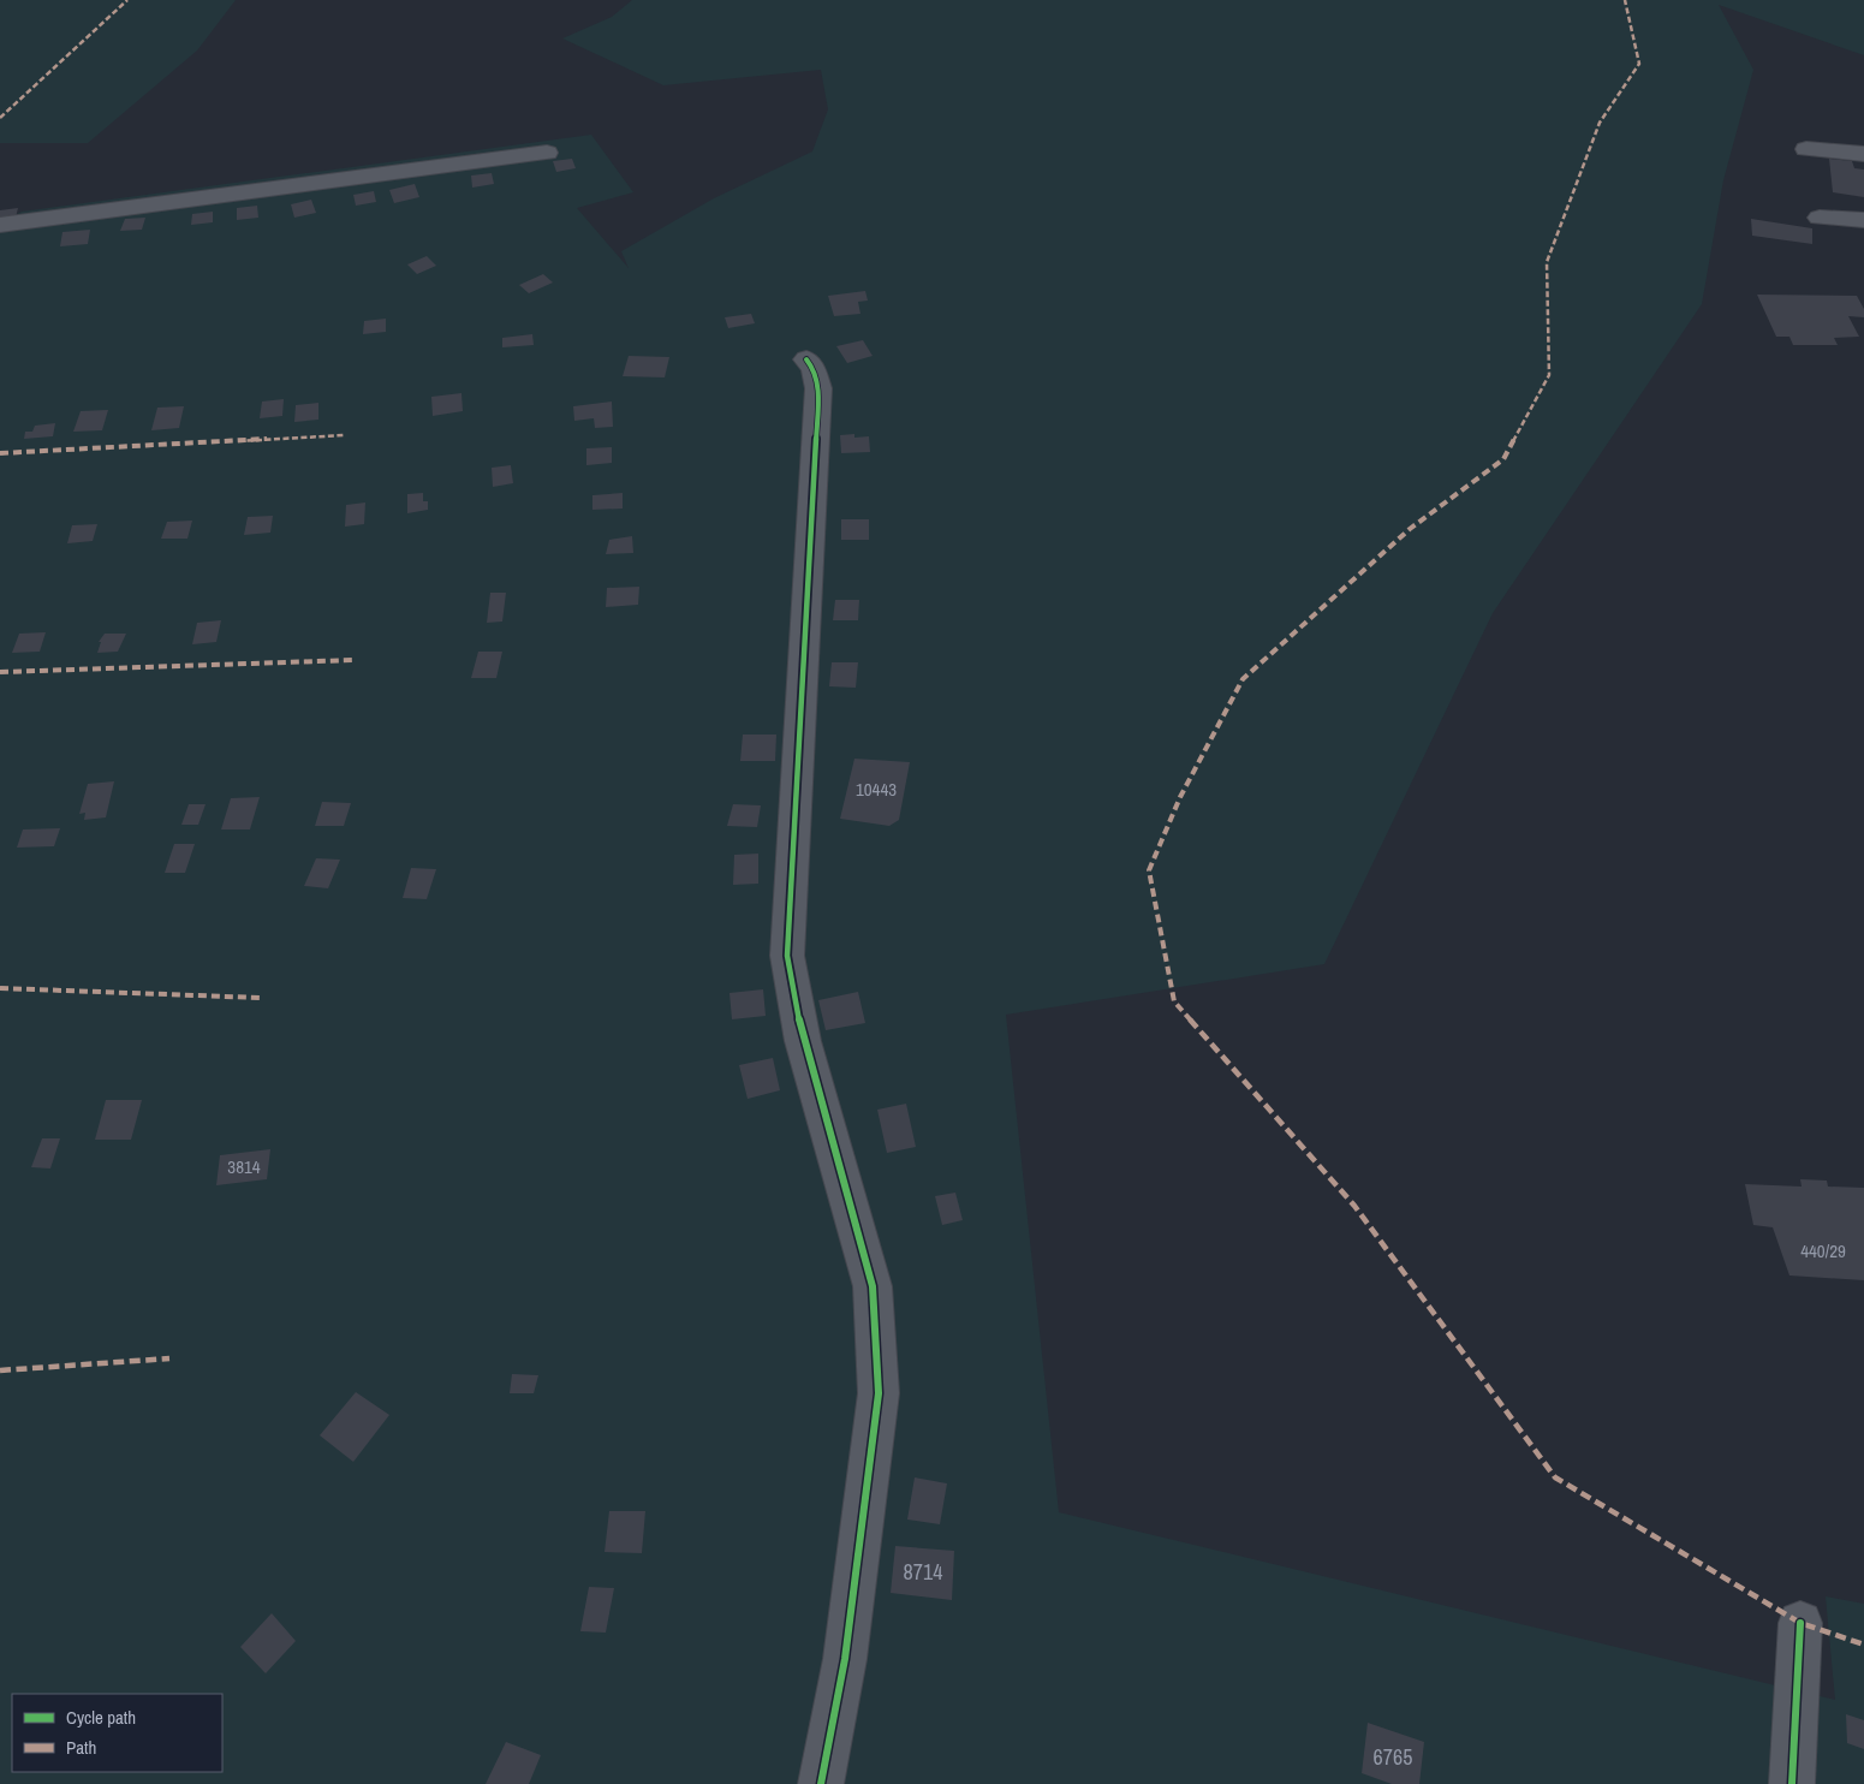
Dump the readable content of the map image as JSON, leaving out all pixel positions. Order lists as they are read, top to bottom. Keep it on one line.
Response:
{"house_numbers":["10443","3814","440/29","8714","6765"],"legend":["Cycle path","Path"]}
